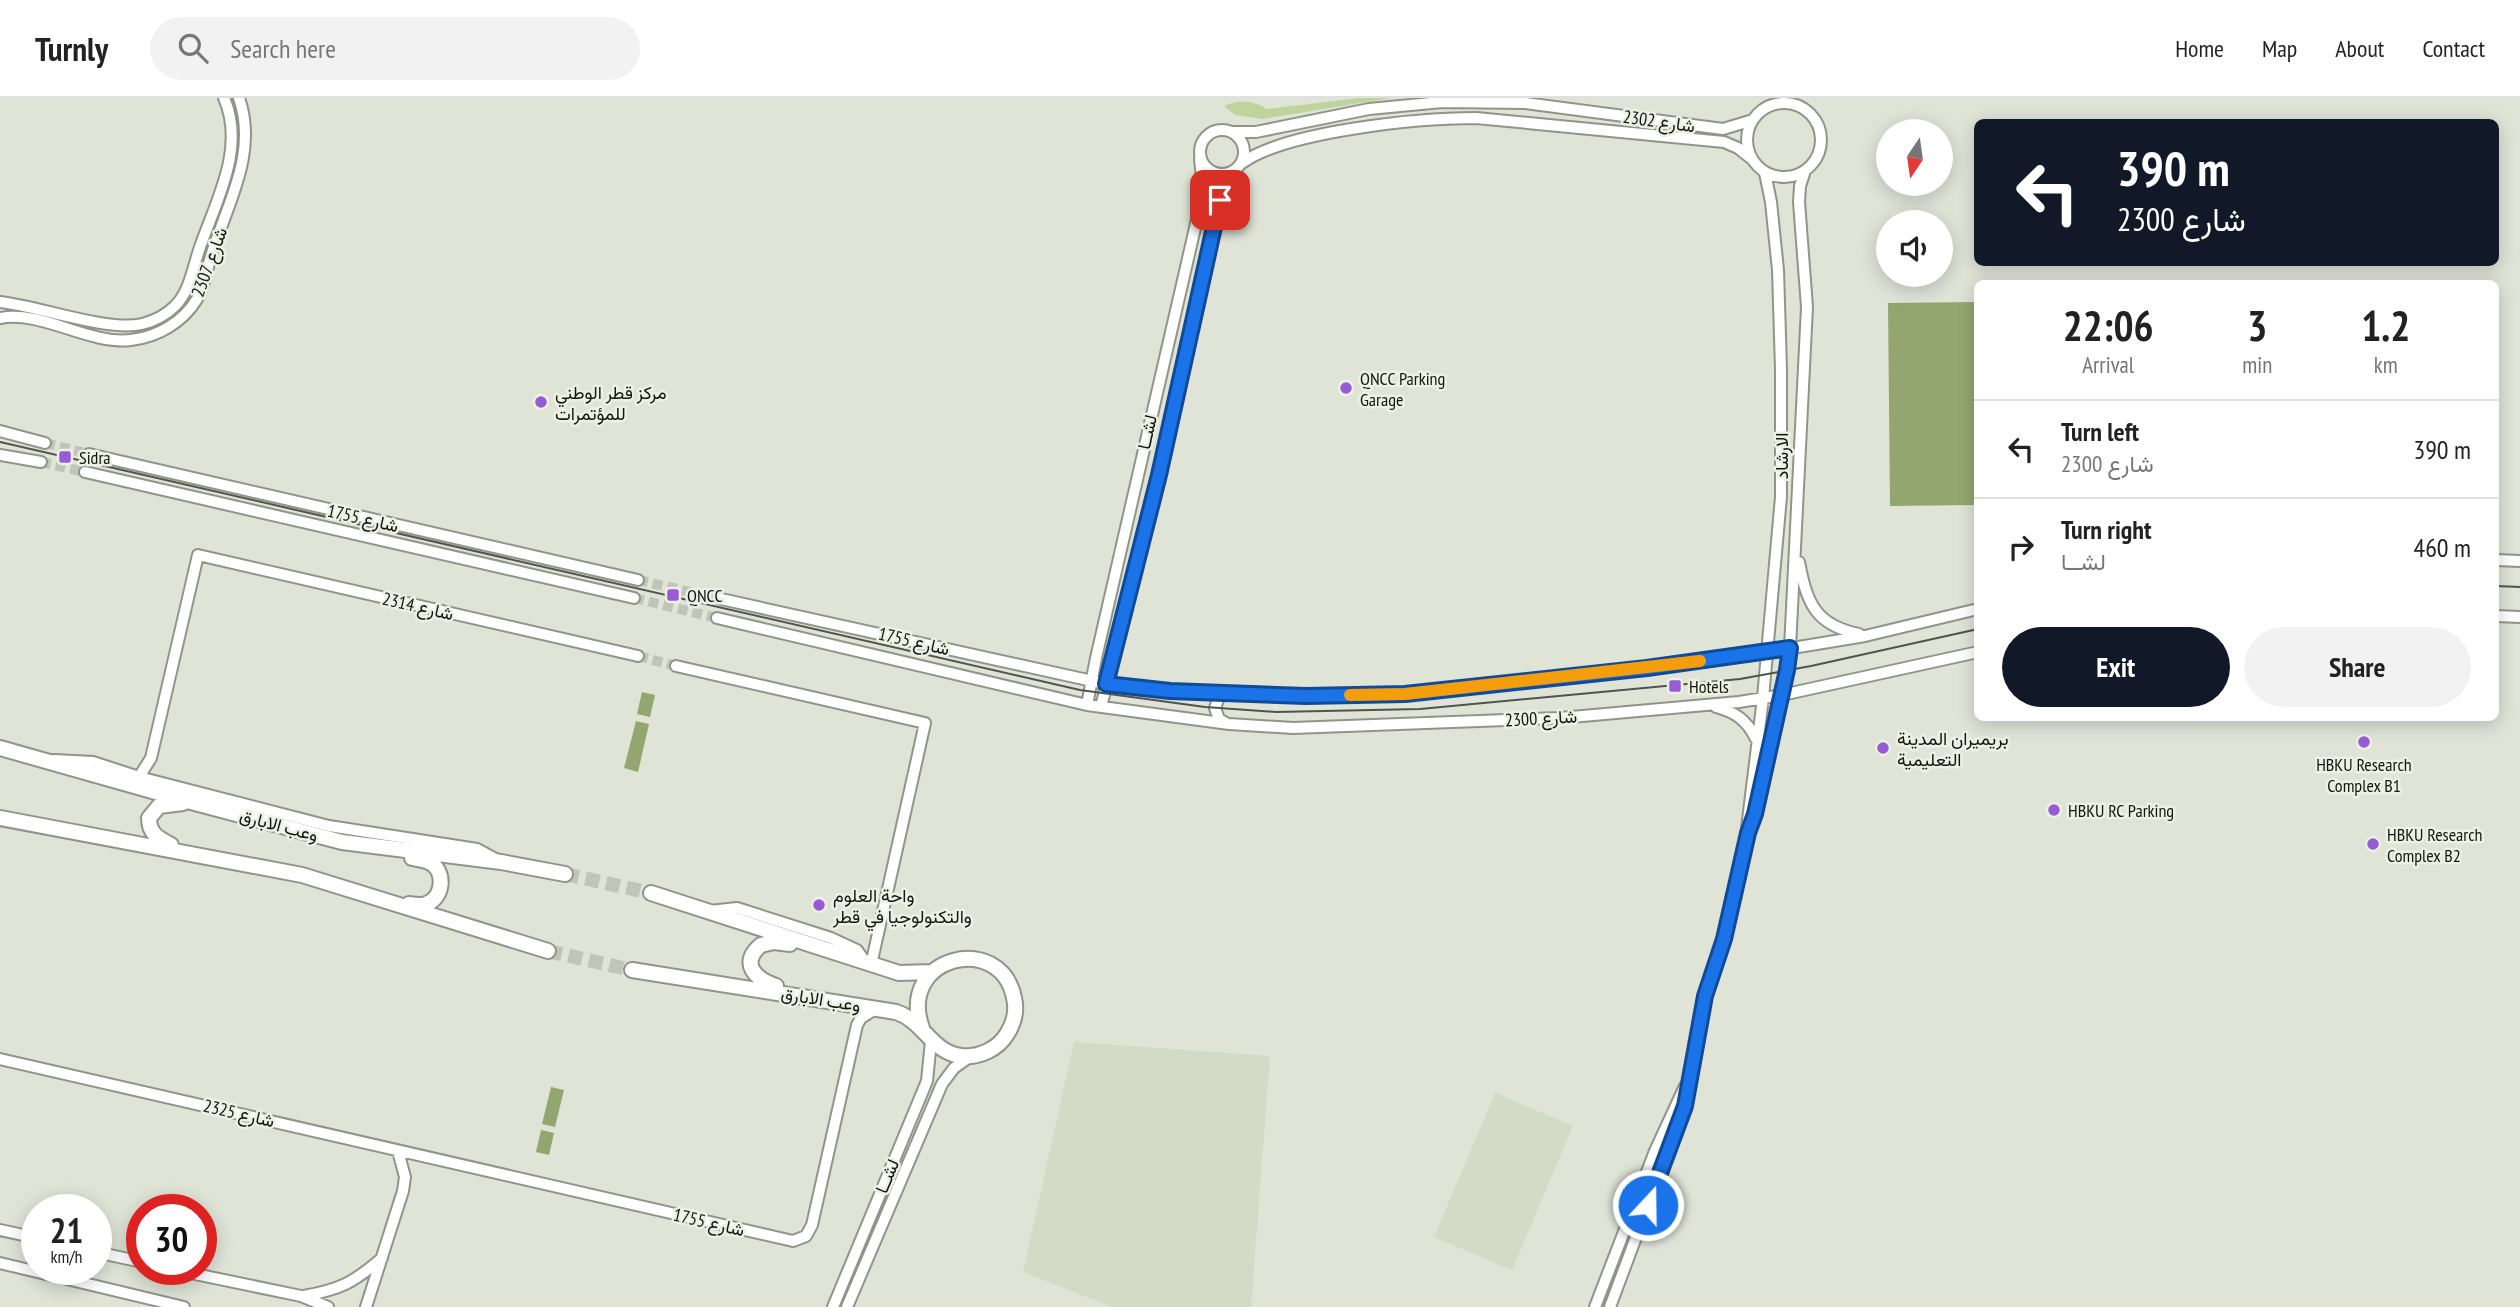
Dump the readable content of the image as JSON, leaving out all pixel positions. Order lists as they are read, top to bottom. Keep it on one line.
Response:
{"streets":{"street":["شارع 2302","شارع 2307","لشــا","الارشاد","شارع 1755","شارع 2314","شارع 2300","وعب الابارق","شارع 2325"]},"crossings":[["شارع 2302","لشــا"],["شارع 2302","الارشاد"],["لشــا","شارع 1755"],["لشــا","شارع 2300"],["لشــا","وعب الابارق"],["الارشاد","شارع 2300"],["شارع 1755","شارع 2300"],["شارع 1755","شارع 2325"]],"places":{"other":["QNCC Parking Garage","مركز قطر الوطني للمؤتمرات","HBKU Research Complex B1","بريميران المدينة التعليمية","HBKU RC Parking","HBKU Research Complex B2","واحة العلوم والتكنولوجيا في قطر"],"transit":["Sidra","QNCC","Hotels"]},"north":"bottom","page":{"header":"Turnly","search":"Search here","nav":["Home","Map","About","Contact"],"turn":["390 m","شارع 2300"],"eta":["22:06","Arrival","3","min","1.2","km"],"list":[{"name":"Turn left","note":"شارع 2300","value":"390 m"},{"name":"Turn right","note":"لشــا","value":"460 m"}],"buttons":["Exit","Share"],"speed":"21 km/h","limit":"30"}}
